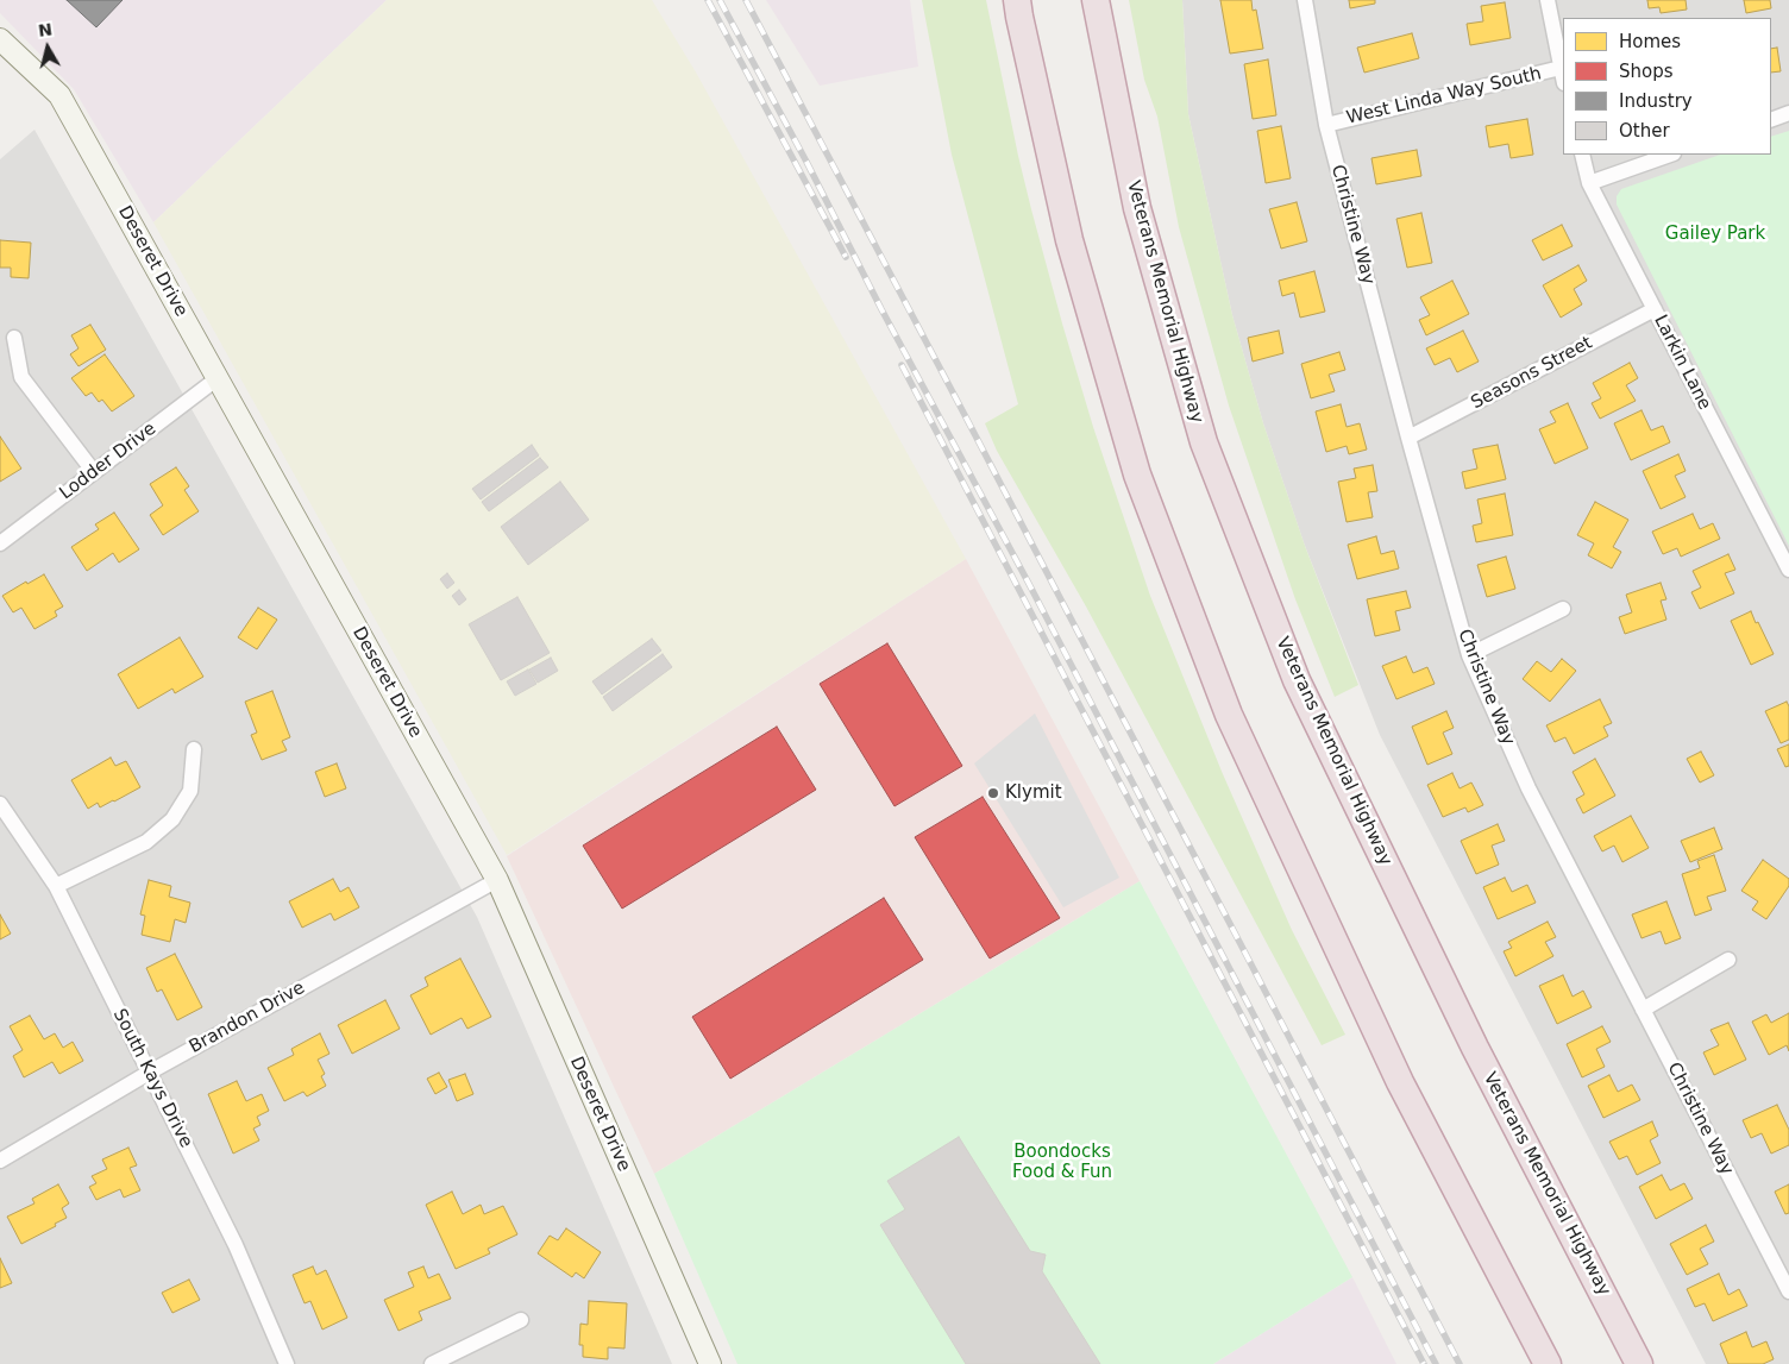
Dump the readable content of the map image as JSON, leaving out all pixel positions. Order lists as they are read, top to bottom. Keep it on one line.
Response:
{"streets":{"highway":["Veterans Memorial Highway"],"street":["West Linda Way South","Christine Way","Deseret Drive","Larkin Lane","Seasons Street","Lodder Drive","Brandon Drive","South Kays Drive"]},"crossings":[["West Linda Way South","Christine Way"],["Christine Way","Seasons Street"],["Deseret Drive","Lodder Drive"],["Deseret Drive","Brandon Drive"],["Larkin Lane","Seasons Street"],["Brandon Drive","South Kays Drive"]],"parks":["Gailey Park","Boondocks Food & Fun"],"places":["Klymit"],"legend":["Homes","Shops","Industry","Other"],"north":"top"}
